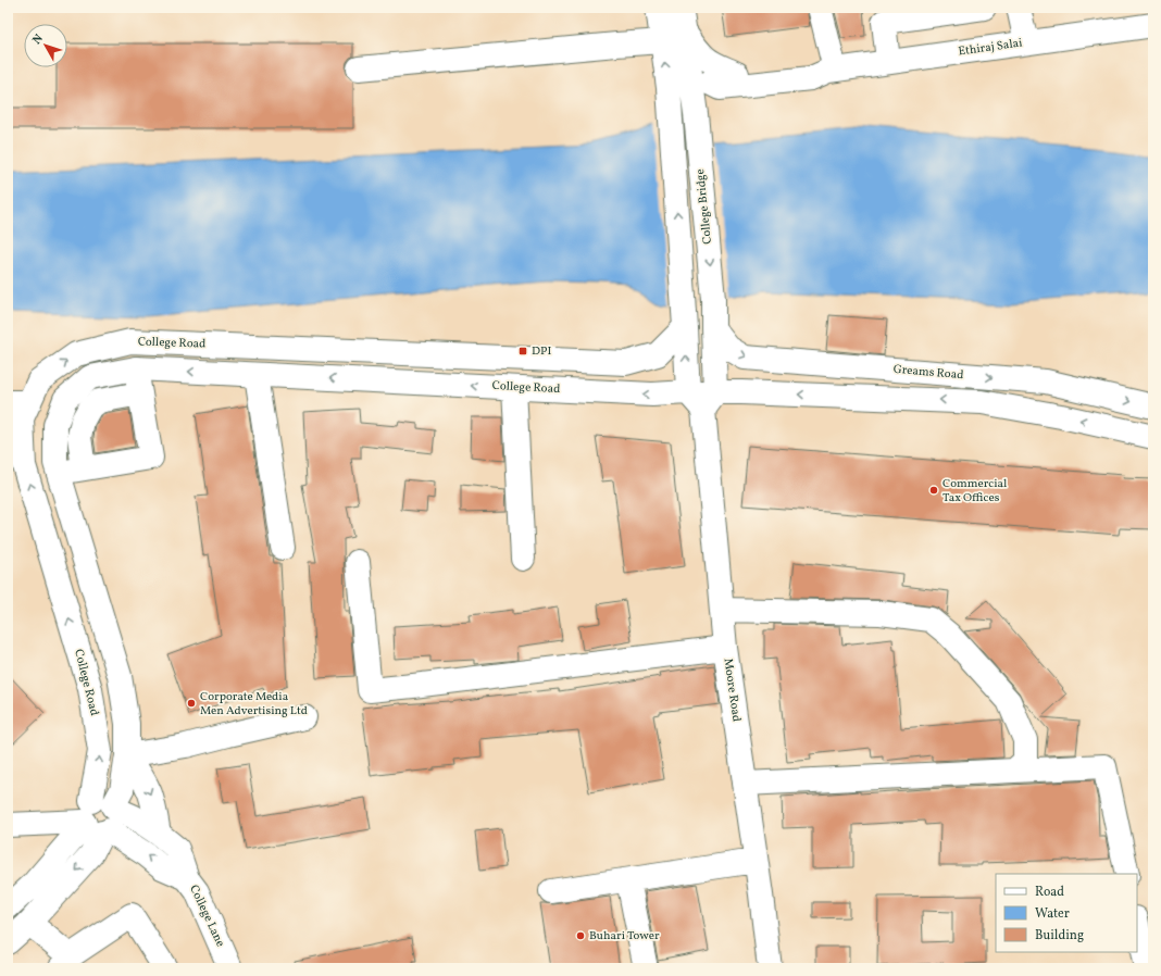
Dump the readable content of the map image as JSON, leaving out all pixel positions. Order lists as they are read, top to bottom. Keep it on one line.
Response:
{"streets":{"main road":["Ethiraj Salai","College Bridge","College Road","Greams Road","Moore Road","College Lane"]},"crossings":[["Ethiraj Salai","College Bridge"],["College Bridge","Greams Road"],["College Bridge","Moore Road"],["College Road","Moore Road"],["College Road","College Lane"],["Greams Road","Moore Road"]],"places":{"transit":["DPI"],"other":["Commercial Tax Offices","Corporate Media Men Advertising Ltd","Buhari Tower"]},"legend":["Road","Water","Building"],"north":"top left"}
